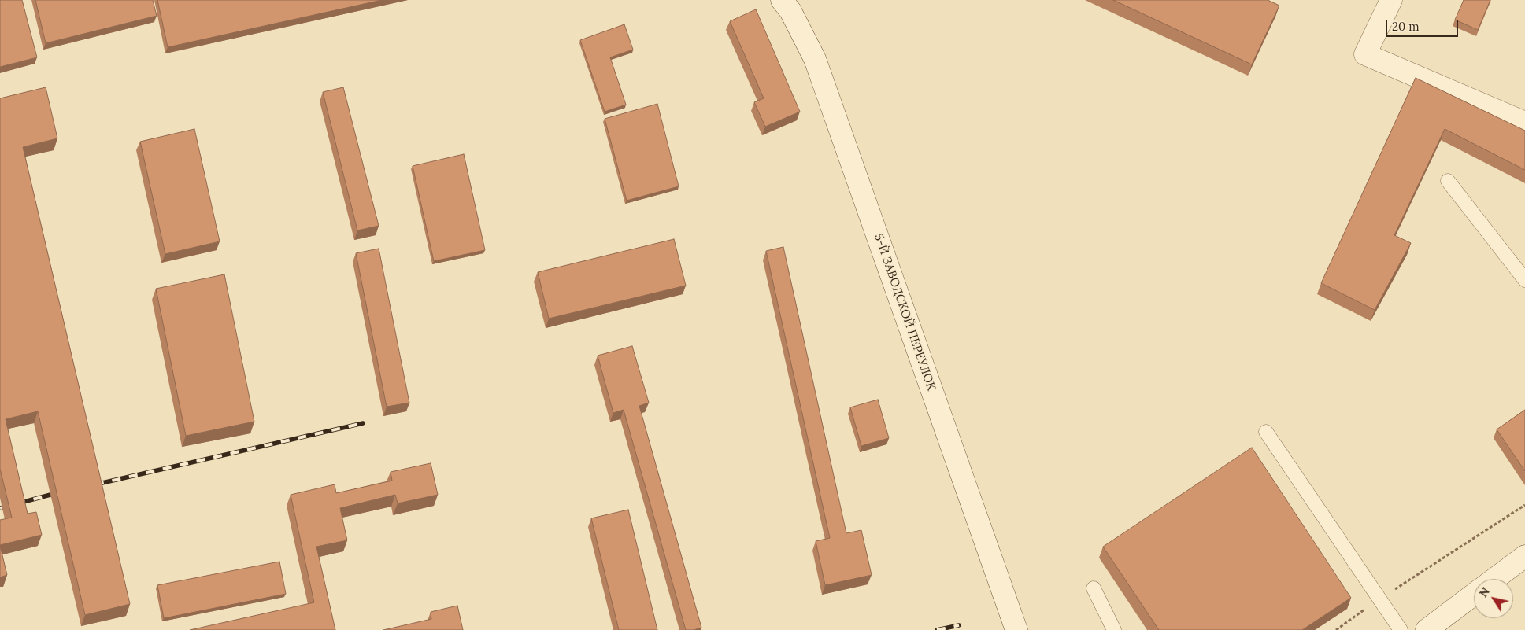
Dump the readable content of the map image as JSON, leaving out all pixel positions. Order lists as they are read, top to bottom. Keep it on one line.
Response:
{"streets":{"street":["5-Й ЗАВОДСКОЙ ПЕРЕУЛОК"]},"scale_bar":"20 m","north":"top left"}
